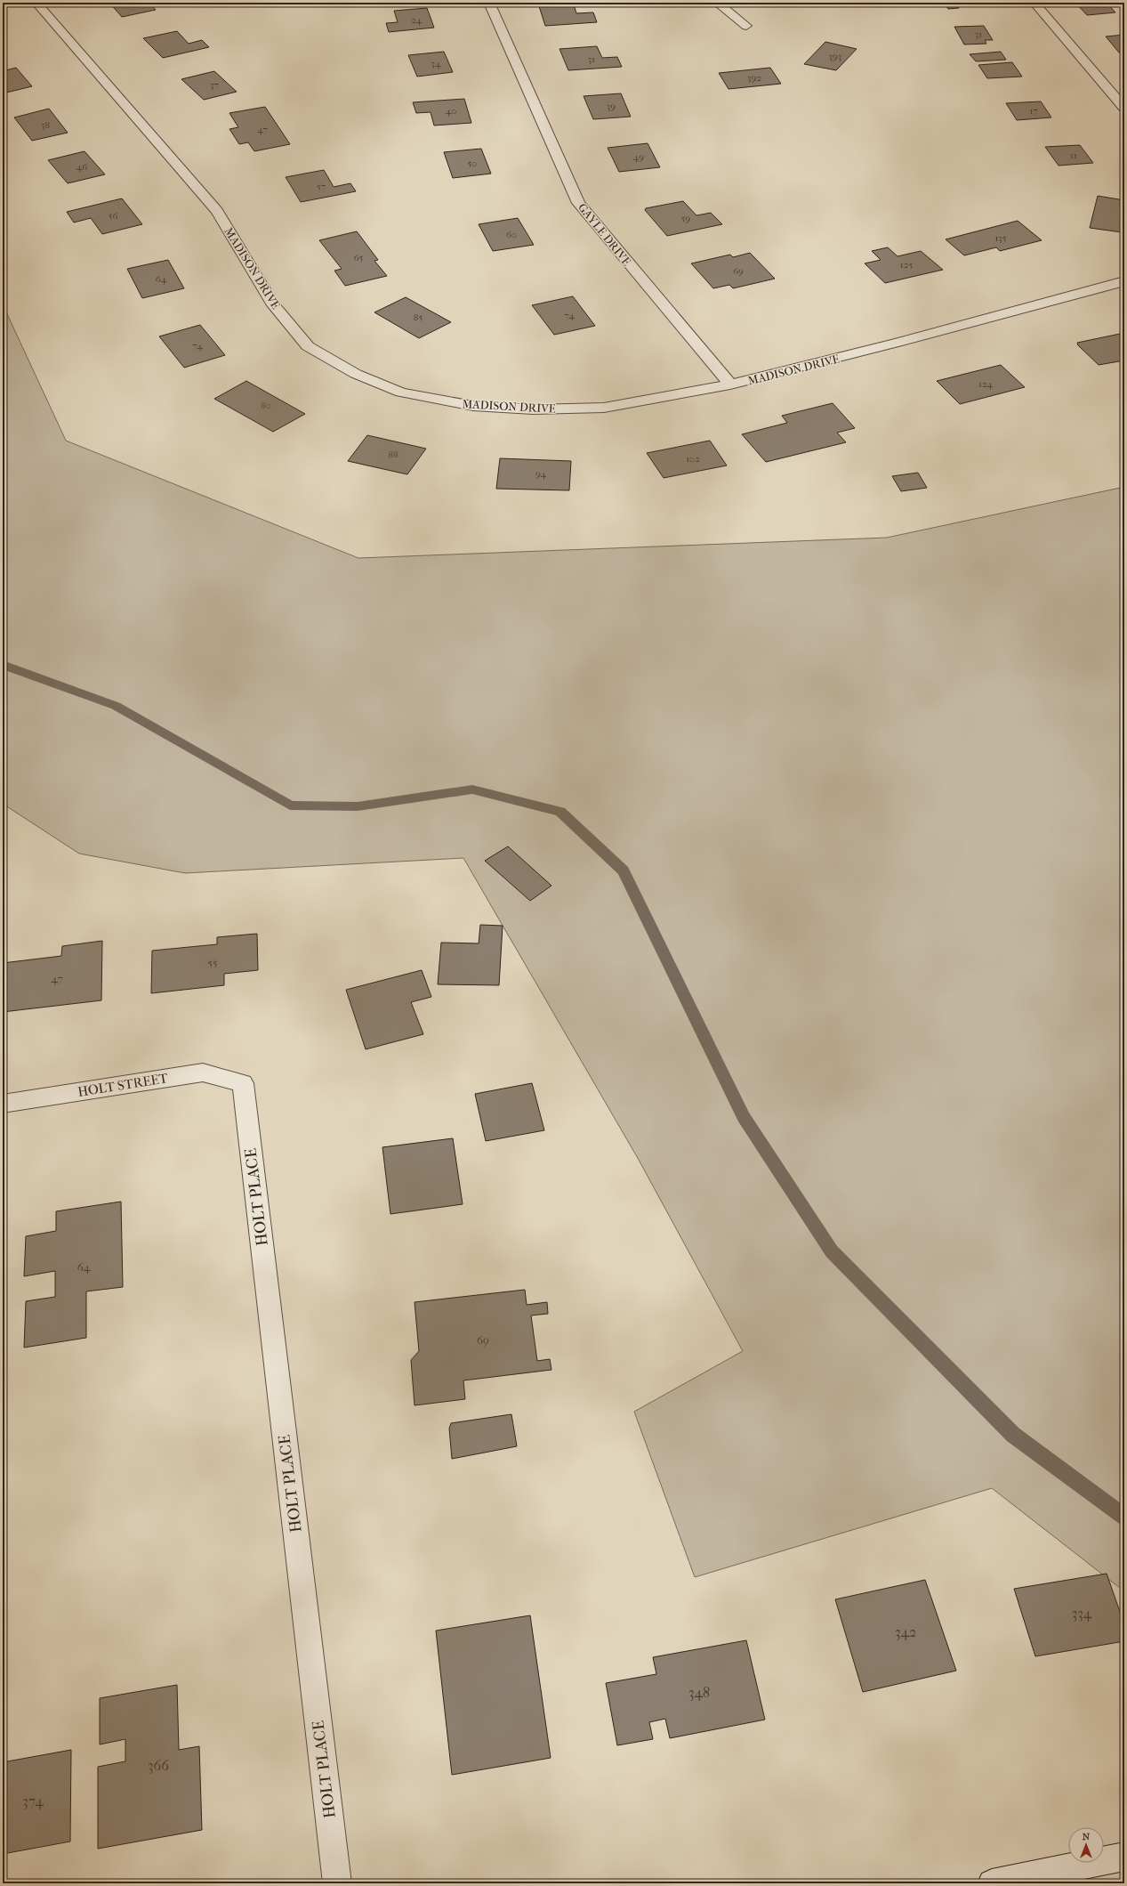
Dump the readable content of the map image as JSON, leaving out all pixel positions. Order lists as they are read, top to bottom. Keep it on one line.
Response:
{"streets":{"street":["GAYLE DRIVE","MADISON DRIVE","HOLT STREET","HOLT PLACE"]},"crossings":[["GAYLE DRIVE","MADISON DRIVE"],["HOLT STREET","HOLT PLACE"]],"house_numbers":["24","31","393","31","34","392","37","39","40","17","38","47","11","49","50","46","57","56","59","60","135","65","125","69","64","74","85","74","124","80","88","102","94","55","47","64","69","334","342","348","366","374"],"north":"top"}
